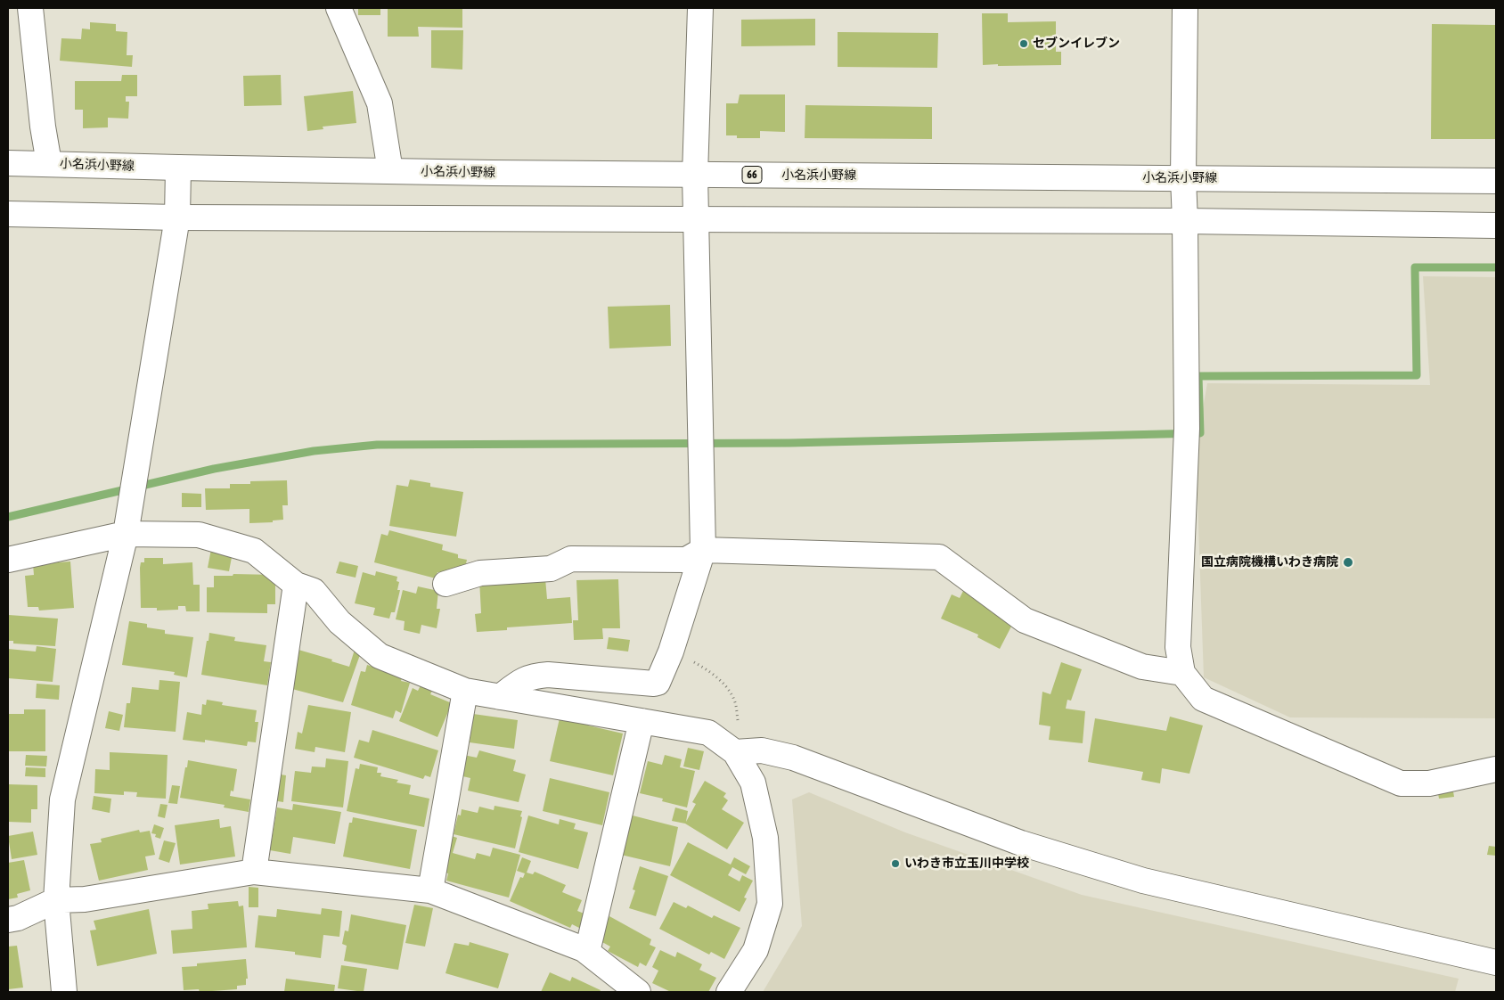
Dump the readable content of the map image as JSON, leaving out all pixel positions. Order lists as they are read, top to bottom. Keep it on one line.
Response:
{"streets":{"street":["小名浜小野線","66"]},"places":["セブンイレブン","国立病院機構いわき病院","いわき市立玉川中学校"]}
